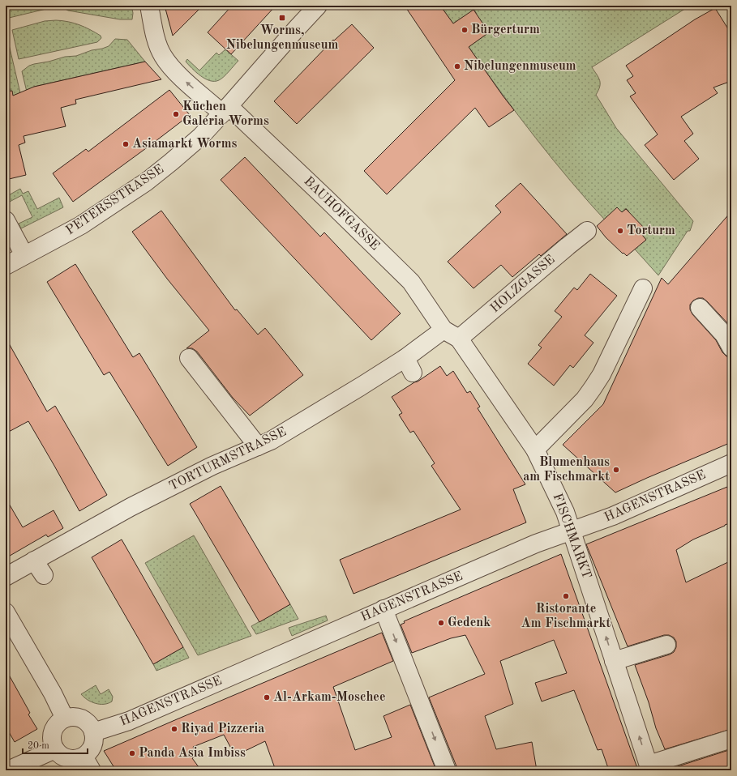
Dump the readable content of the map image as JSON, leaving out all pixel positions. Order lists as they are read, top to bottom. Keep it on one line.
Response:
{"streets":{"street":["PETERSSTRASSE","BAUHOFGASSE","HOLZGASSE","TORTURMSTRASSE","HAGENSTRASSE","FISCHMARKT"]},"crossings":[["PETERSSTRASSE","BAUHOFGASSE"],["BAUHOFGASSE","TORTURMSTRASSE"],["BAUHOFGASSE","FISCHMARKT"],["HOLZGASSE","FISCHMARKT"],["TORTURMSTRASSE","FISCHMARKT"],["HAGENSTRASSE","FISCHMARKT"]],"one_way":["FISCHMARKT"],"places":{"transit":["Worms, Nibelungenmuseum"],"other":["Bürgerturm","Nibelungenmuseum","Küchen Galeria Worms","Asiamarkt Worms","Torturm","Blumenhaus am Fischmarkt","Ristorante Am Fischmarkt","Gedenk","Al-Arkam-Moschee","Riyad Pizzeria","Panda Asia Imbiss"]},"scale_bar":"20 m"}
